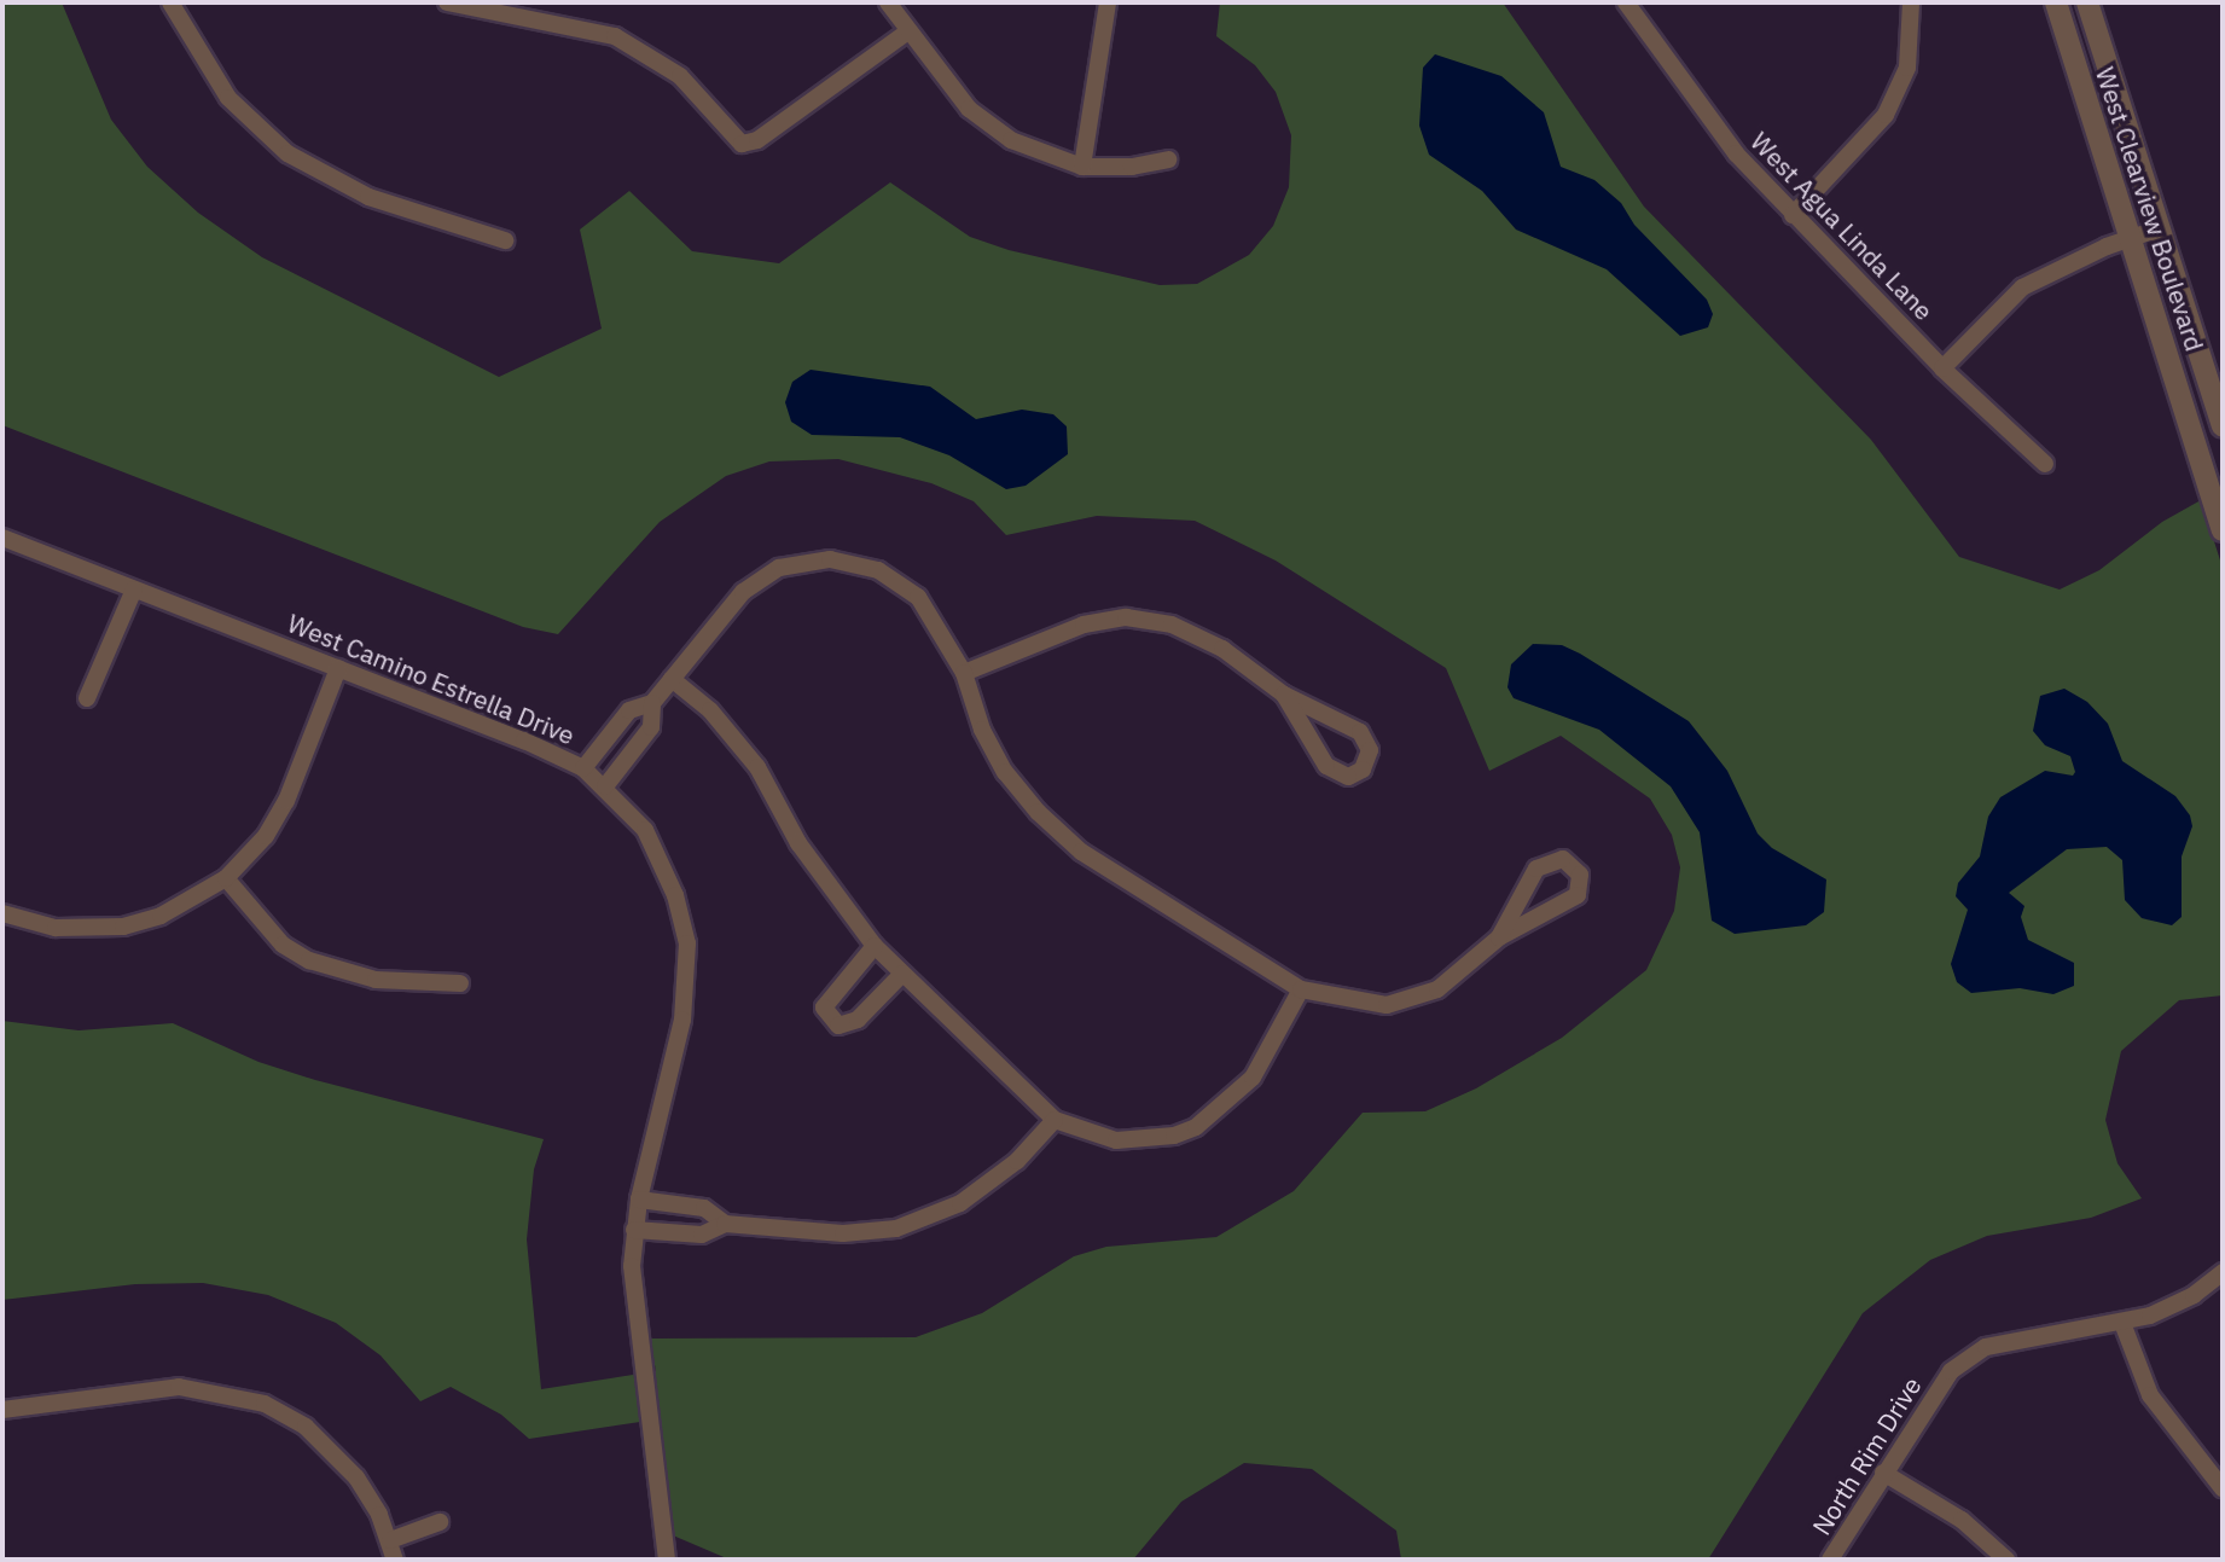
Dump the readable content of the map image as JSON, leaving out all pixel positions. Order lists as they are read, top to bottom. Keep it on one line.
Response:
{"streets":{"street":["West Clearview Boulevard","West Agua Linda Lane","West Camino Estrella Drive","North Rim Drive"]}}
